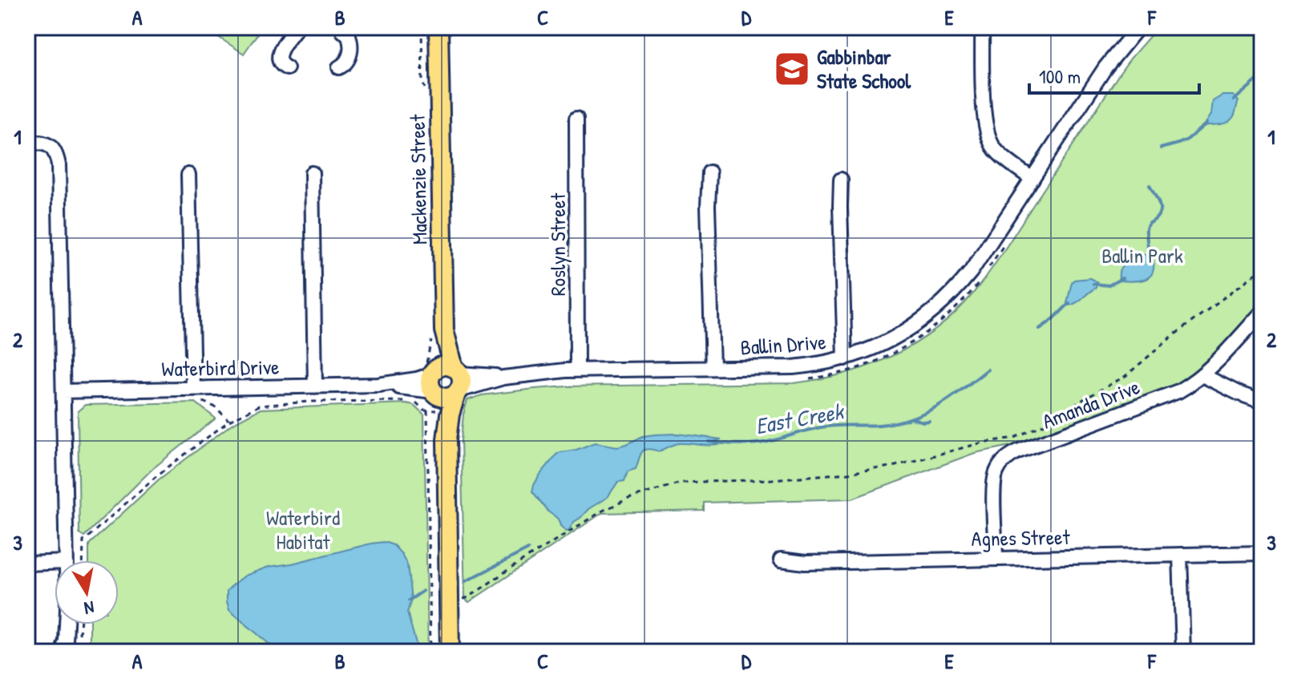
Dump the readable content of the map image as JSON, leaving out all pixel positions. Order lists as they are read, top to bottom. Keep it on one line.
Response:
{"streets":{"main road":["Mackenzie Street"],"street":["Roslyn Street","Ballin Drive","Waterbird Drive","Amanda Drive","Agnes Street"]},"crossings":[["Mackenzie Street","Ballin Drive"],["Mackenzie Street","Waterbird Drive"],["Roslyn Street","Ballin Drive"],["Ballin Drive","Waterbird Drive"],["Amanda Drive","Agnes Street"]],"water":["East Creek"],"parks":["Ballin Park","Waterbird Habitat"],"places":{"school or university":["Gabbinbar State School"]},"scale_bar":"100 m","north":"bottom","grid":{"columns":["A","B","C","D","E","F"],"rows":["1","2","3"]}}
